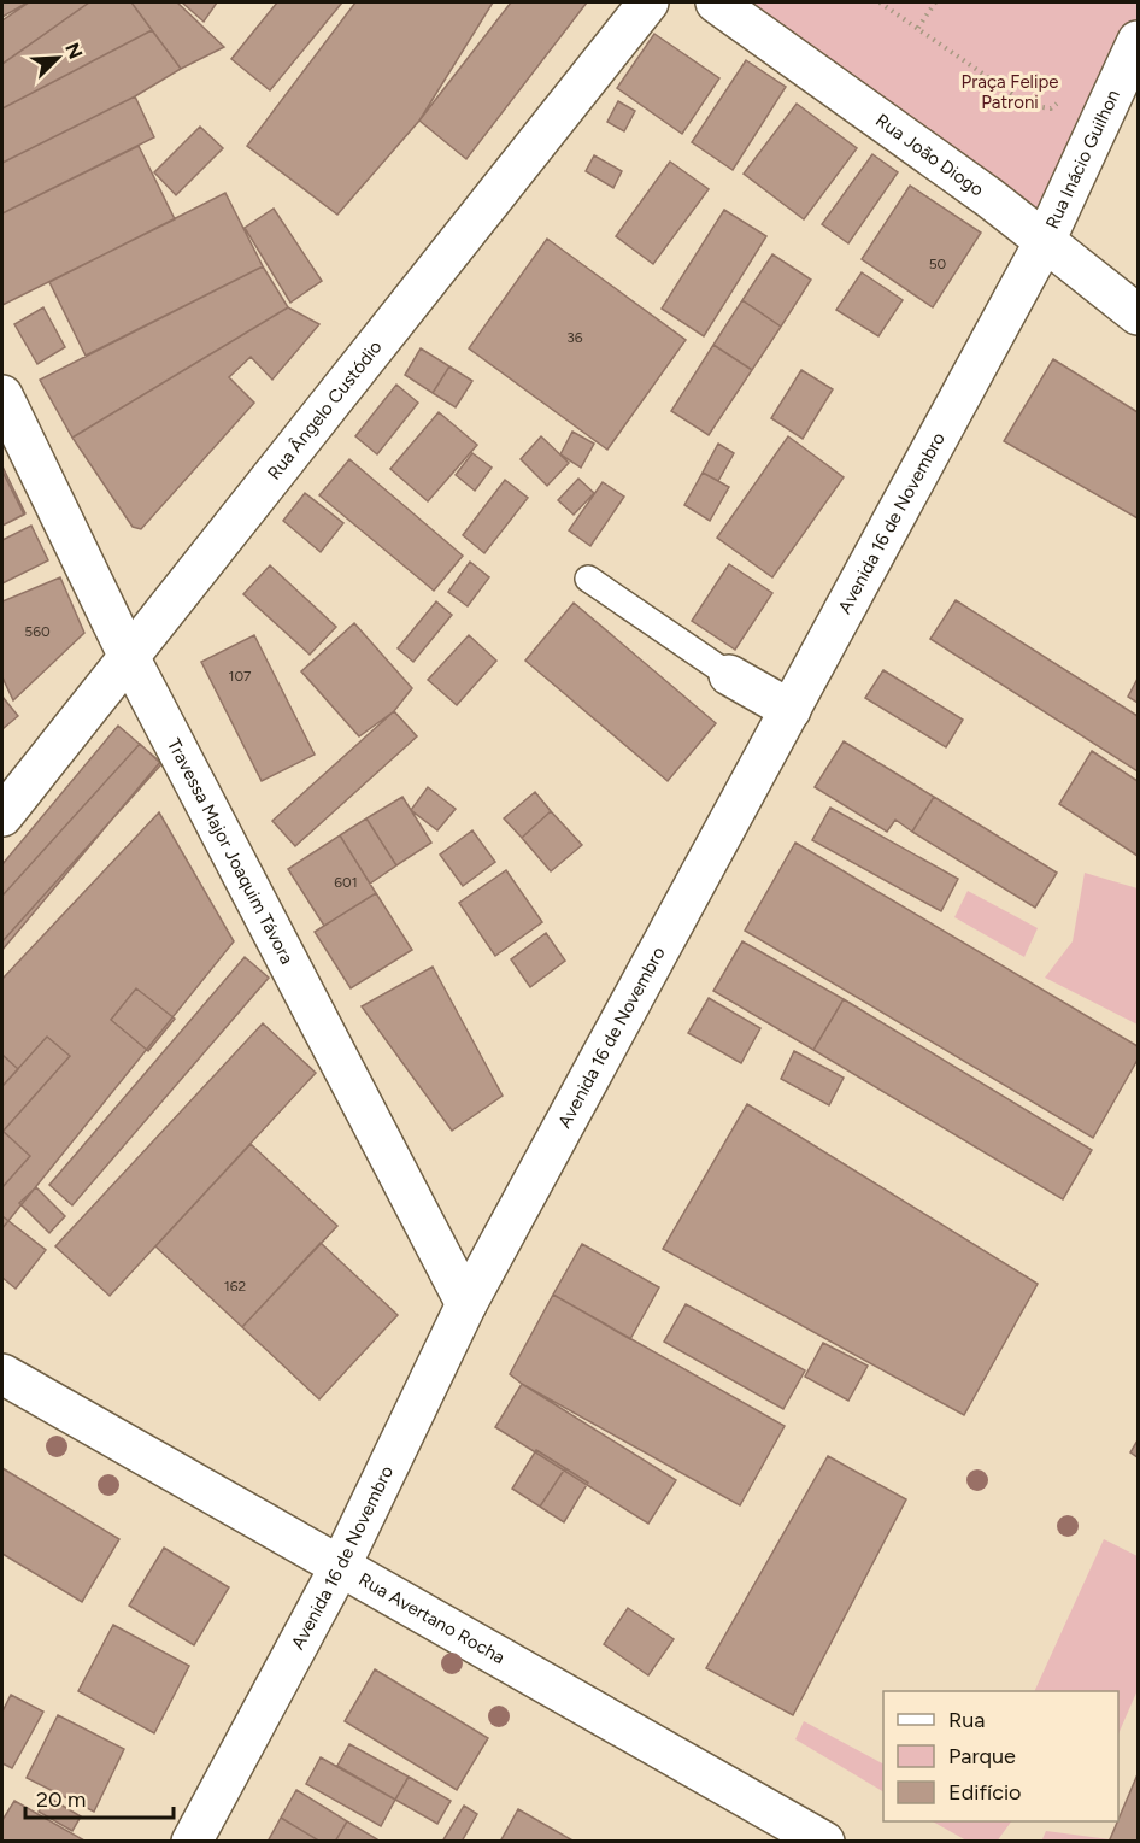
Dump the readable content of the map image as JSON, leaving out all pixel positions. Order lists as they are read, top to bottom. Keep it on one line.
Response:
{"streets":{"street":["Rua João Diogo","Rua Inácio Guilhon","Rua Ângelo Custódio","Avenida 16 de Novembro","Travessa Major Joaquim Távora","Rua Avertano Rocha"]},"crossings":[["Rua João Diogo","Rua Inácio Guilhon"],["Rua João Diogo","Avenida 16 de Novembro"],["Rua Inácio Guilhon","Avenida 16 de Novembro"],["Rua Ângelo Custódio","Travessa Major Joaquim Távora"],["Avenida 16 de Novembro","Travessa Major Joaquim Távora"],["Avenida 16 de Novembro","Rua Avertano Rocha"]],"parks":["Praça Felipe Patroni"],"house_numbers":["50","36","560","107","601","162"],"legend":["Rua","Parque","Edifício"],"scale_bar":"20 m","north":"top right"}
